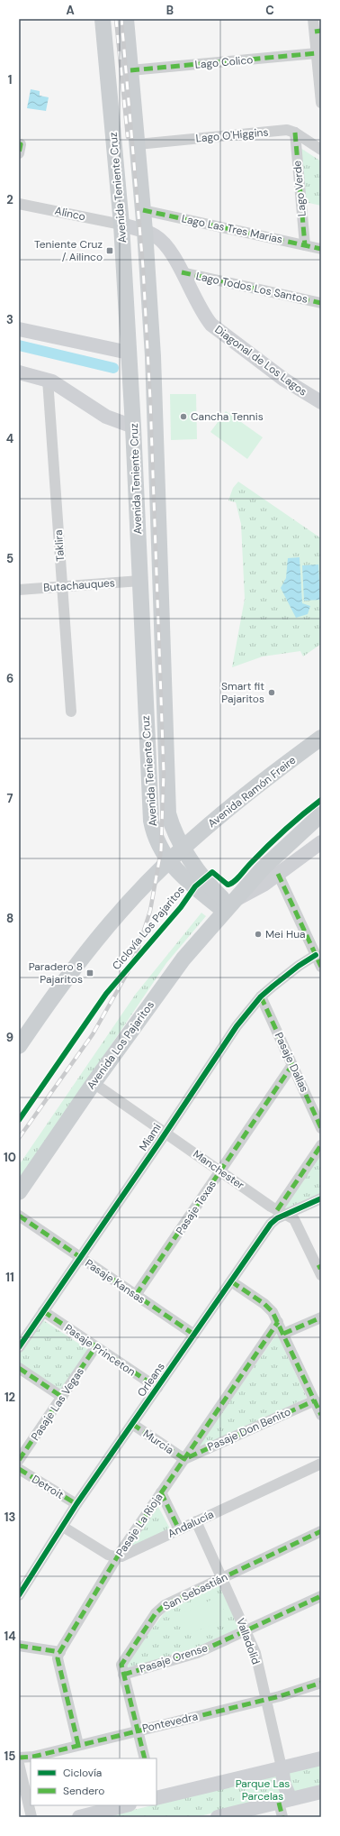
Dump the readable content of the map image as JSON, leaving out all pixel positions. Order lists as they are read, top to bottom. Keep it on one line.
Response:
{"streets":{"main road":["Avenida Teniente Cruz","Avenida Ramón Freire","Avenida Los Pajaritos"],"street":["Lago Colico","Lago O'Higgins","Lago Verde","Alinco","Lago Las Tres Marías","Lago Todos Los Santos","Diagonal de Los Lagos","Taklira","Butachauques","Pasaje Dallas","Miami","Manchester","Pasaje Texas","Pasaje Kansas","Pasaje Princeton","Orleans","Pasaje Las Vegas","Pasaje Don Benito","Murcia","Detroit","Andalucía","Pasaje La Rioja","San Sebastián","Valladolid","Pasaje Orense","Pontevedra"],"cycle path":["Ciclovía Los Pajaritos"]},"crossings":[["Lago Colico","Avenida Teniente Cruz"],["Lago O'Higgins","Avenida Teniente Cruz"],["Lago O'Higgins","Lago Verde"],["Avenida Teniente Cruz","Alinco"],["Avenida Teniente Cruz","Lago Las Tres Marías"],["Avenida Teniente Cruz","Diagonal de Los Lagos"],["Avenida Teniente Cruz","Butachauques"],["Avenida Teniente Cruz","Avenida Ramón Freire"],["Avenida Teniente Cruz","Avenida Los Pajaritos"],["Lago Verde","Lago Las Tres Marías"],["Alinco","Diagonal de Los Lagos"],["Lago Todos Los Santos","Diagonal de Los Lagos"],["Taklira","Butachauques"],["Avenida Los Pajaritos","Manchester"],["Pasaje Dallas","Miami"],["Pasaje Dallas","Pasaje Texas"],["Miami","Manchester"],["Miami","Pasaje Kansas"],["Miami","Pasaje Princeton"],["Manchester","Pasaje Texas"],["Manchester","Orleans"],["Pasaje Texas","Pasaje Kansas"],["Pasaje Kansas","Orleans"],["Pasaje Princeton","Orleans"],["Pasaje Princeton","Pasaje Las Vegas"],["Orleans","Murcia"],["Orleans","Detroit"],["Pasaje Don Benito","Murcia"],["Pasaje Don Benito","Pasaje La Rioja"],["Murcia","Pasaje La Rioja"],["Andalucía","Pasaje La Rioja"],["Andalucía","Valladolid"],["San Sebastián","Valladolid"],["San Sebastián","Pasaje Orense"],["San Sebastián","Pontevedra"],["Valladolid","Pasaje Orense"],["Valladolid","Pontevedra"]],"parks":["Parque Las Parcelas"],"places":{"transit":["Teniente Cruz / Ailinco","Paradero 8 Pajaritos"],"other":["Cancha Tennis","Smart fit Pajaritos","Mei Hua"]},"legend":["Ciclovía","Sendero"],"grid":{"columns":["A","B","C"],"rows":["1","2","3","4","5","6","7","8","9","10","11","12","13","14","15"]}}
